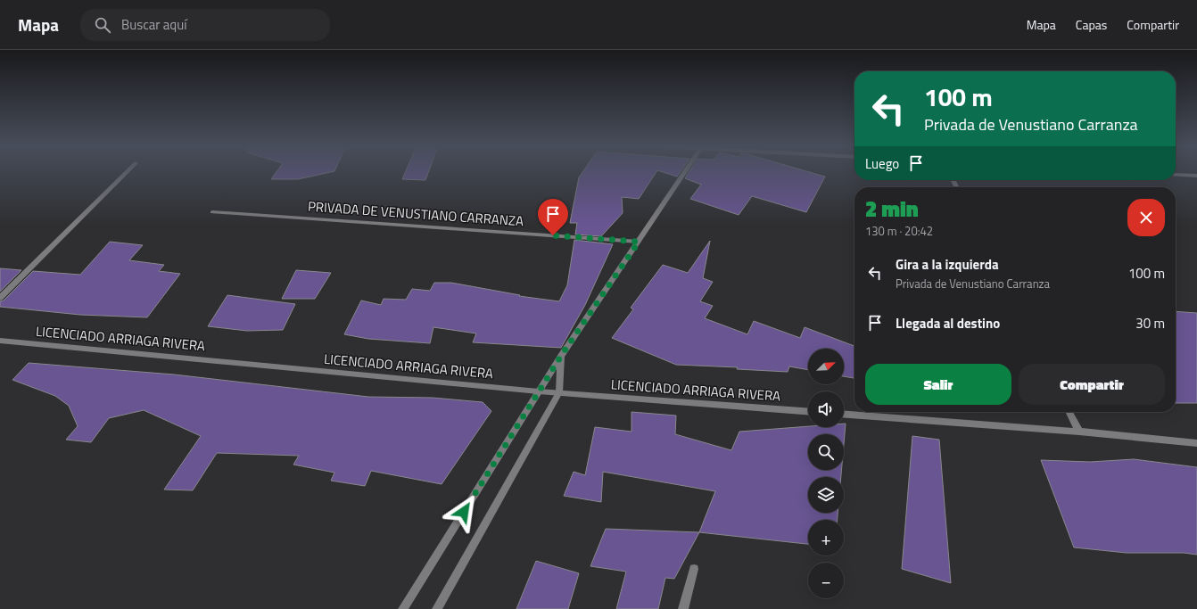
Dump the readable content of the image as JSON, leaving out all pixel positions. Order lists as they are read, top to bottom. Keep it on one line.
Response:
{"streets":{"street":["PRIVADA DE VENUSTIANO CARRANZA","LICENCIADO ARRIAGA RIVERA"]},"north":"top right","page":{"header":"Mapa","search":"Buscar aquí","nav":["Mapa","Capas","Compartir"],"turn":["100 m","Privada de Venustiano Carranza"],"then":"Luego","heading":["2 min","130 m · 20:42"],"list":[{"name":"Gira a la izquierda","note":"Privada de Venustiano Carranza","value":"100 m"},{"name":"Llegada al destino","value":"30 m"}],"map_buttons":["+","−"],"buttons":["Salir","Compartir"]}}
